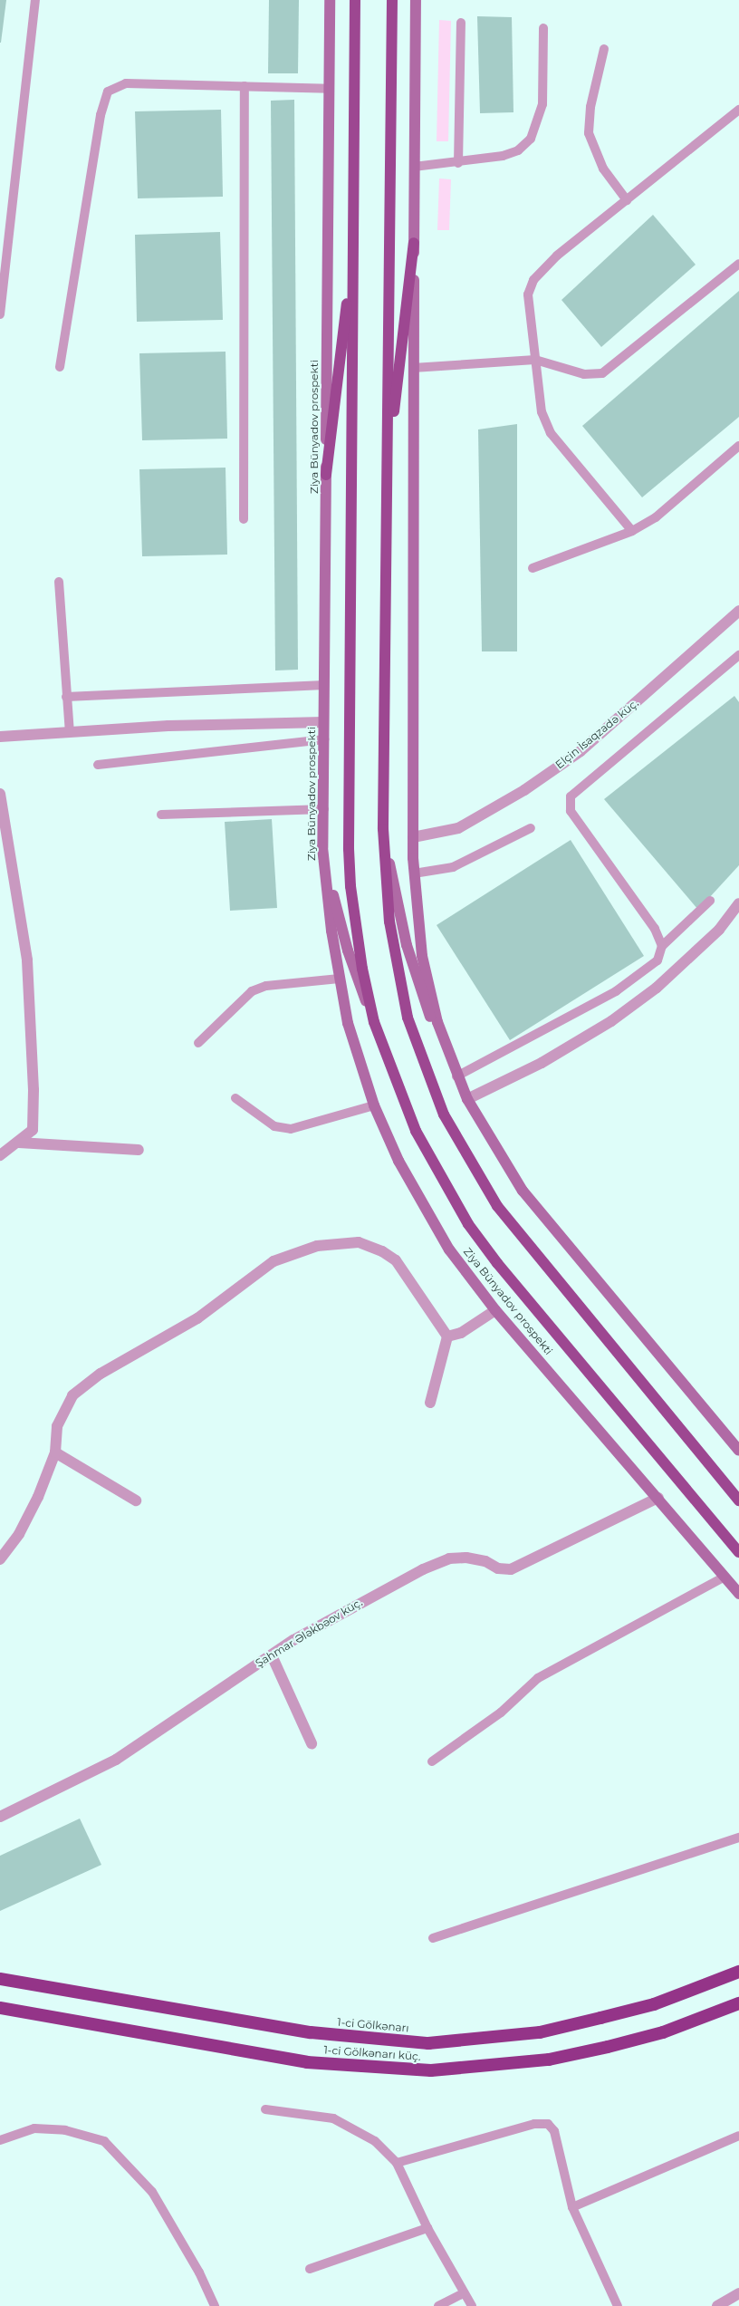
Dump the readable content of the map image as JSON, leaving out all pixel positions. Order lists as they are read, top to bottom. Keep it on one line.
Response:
{"streets":{"highway":["1-ci Gölkənarı","1-ci Gölkənarı küç."],"main road":["Ziya Bünyadov prospekti"],"street":["Elçin İsaqzadə küç.","Şahmar Ələkbəov küç."]},"crossings":[["Ziya Bünyadov prospekti","Şahmar Ələkbəov küç."]]}
